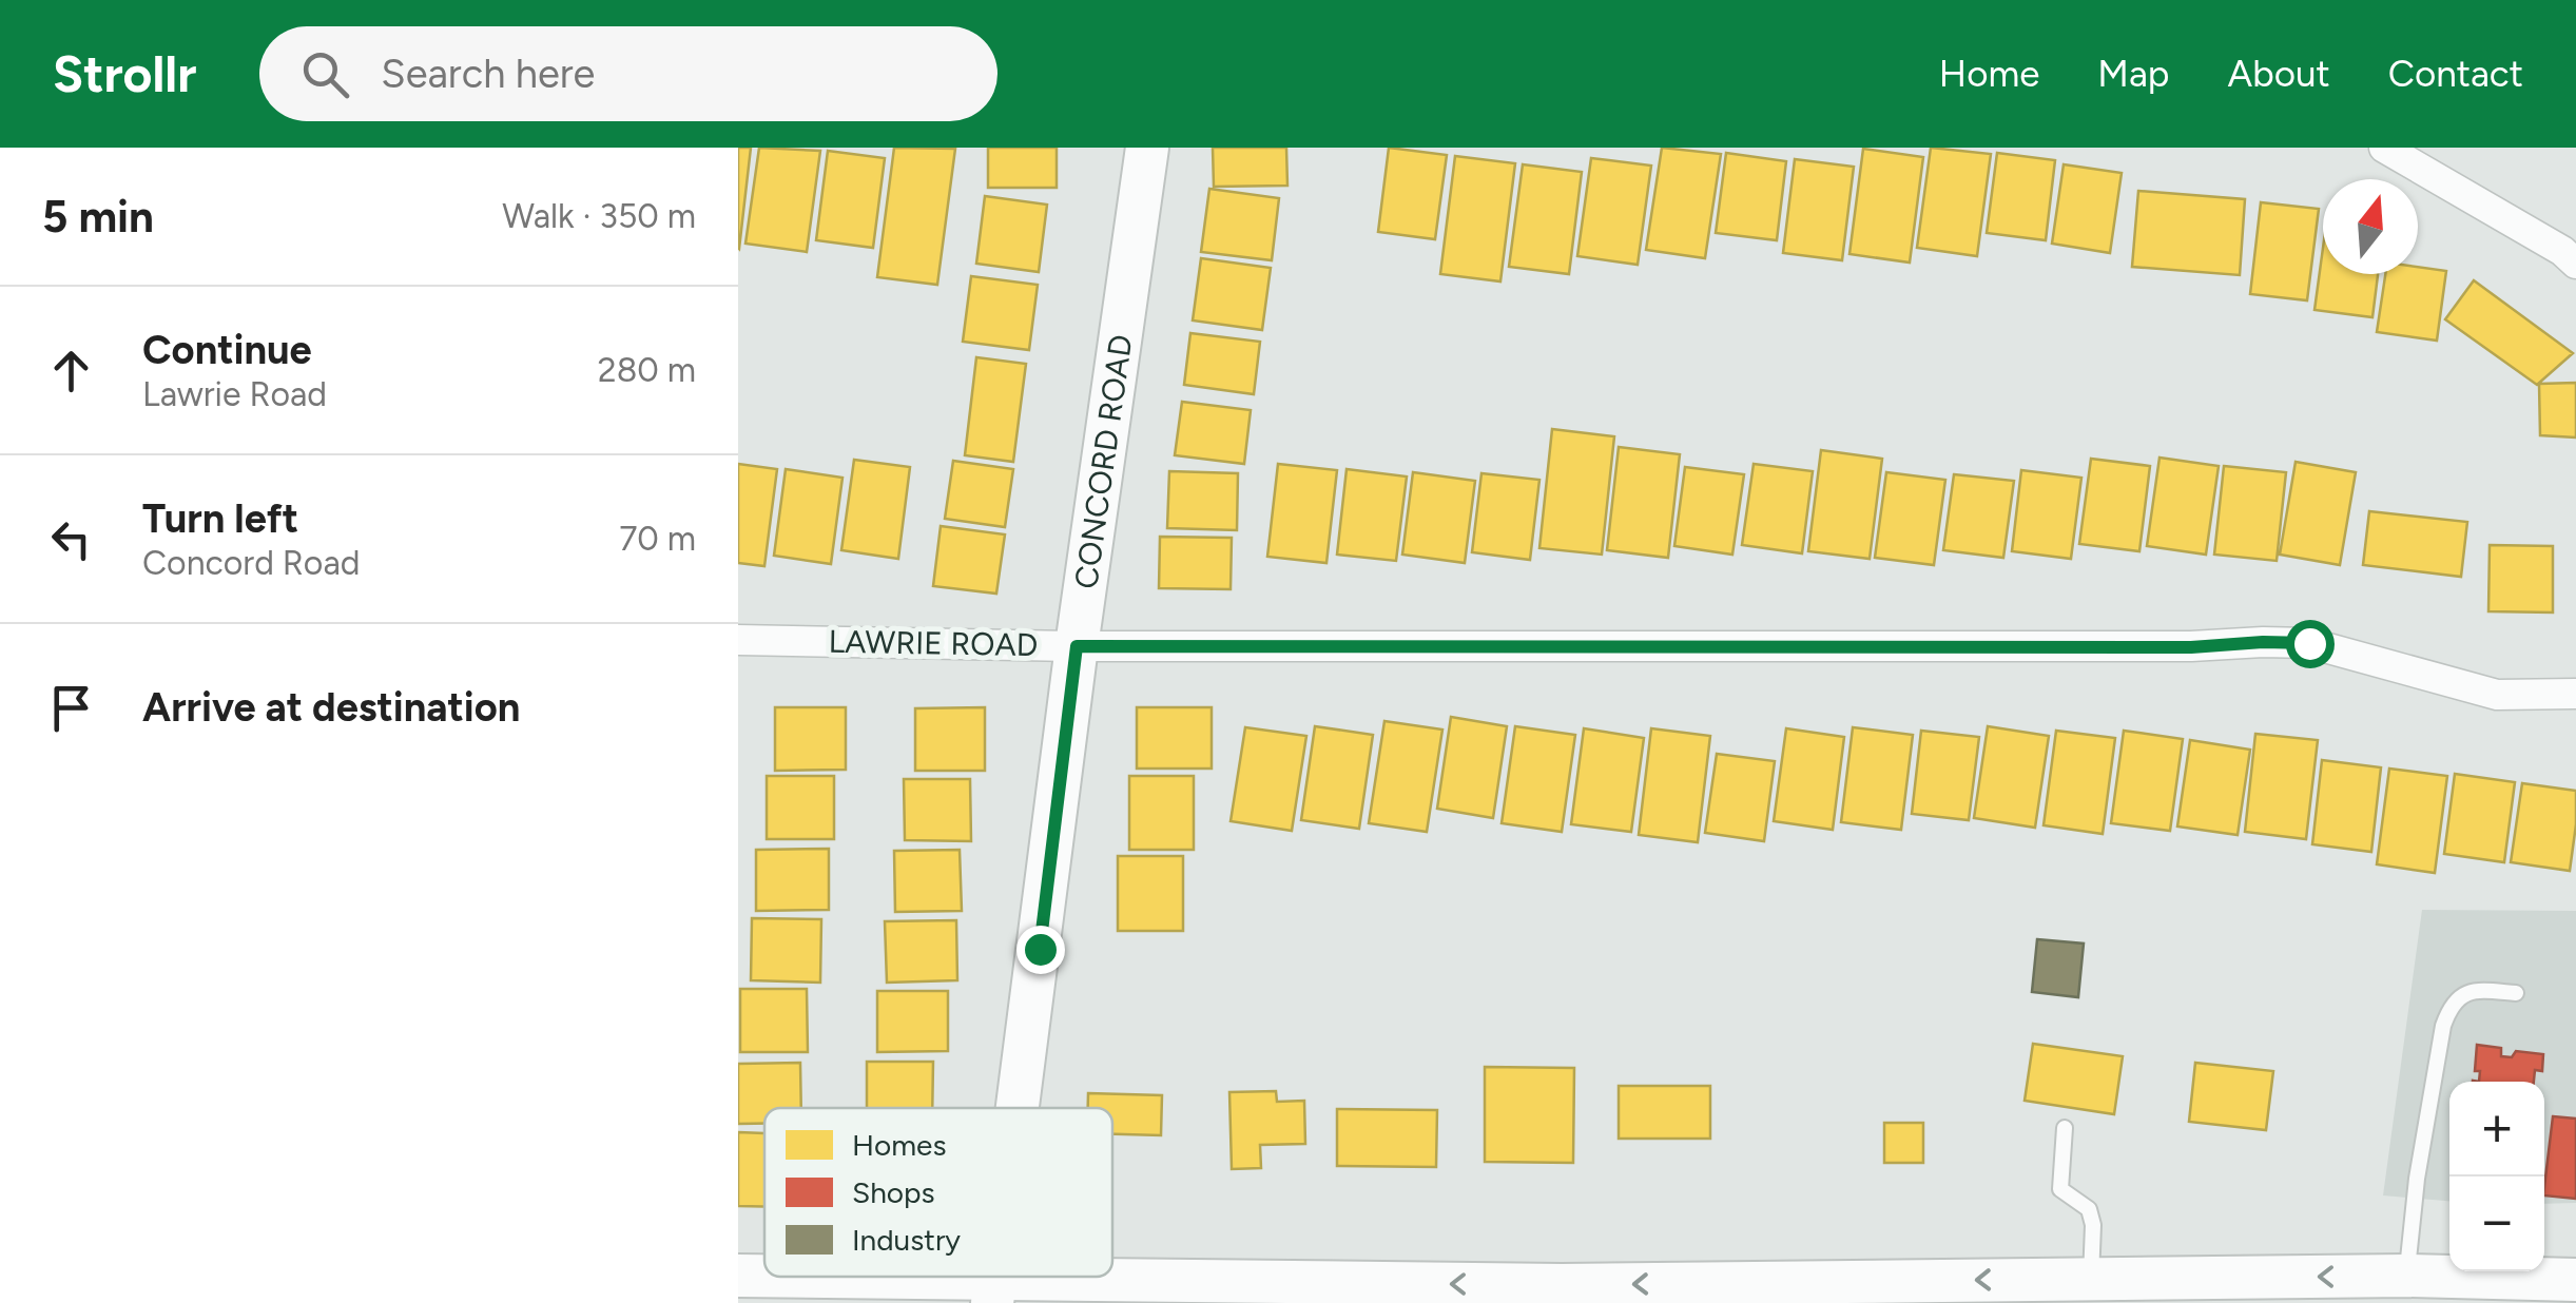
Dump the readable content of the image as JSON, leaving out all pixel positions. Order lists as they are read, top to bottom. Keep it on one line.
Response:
{"streets":{"main road":["CONCORD ROAD"],"street":["LAWRIE ROAD"]},"crossings":[["CONCORD ROAD","LAWRIE ROAD"]],"legend":["Homes","Shops","Industry"],"north":"top","page":{"header":"Strollr","search":"Search here","nav":["Home","Map","About","Contact"],"heading":["5 min","Walk · 350 m"],"list":[["Continue","Lawrie Road","280 m"],["Turn left","Concord Road","70 m"],"Arrive at destination"],"map_buttons":["+","−"]}}
